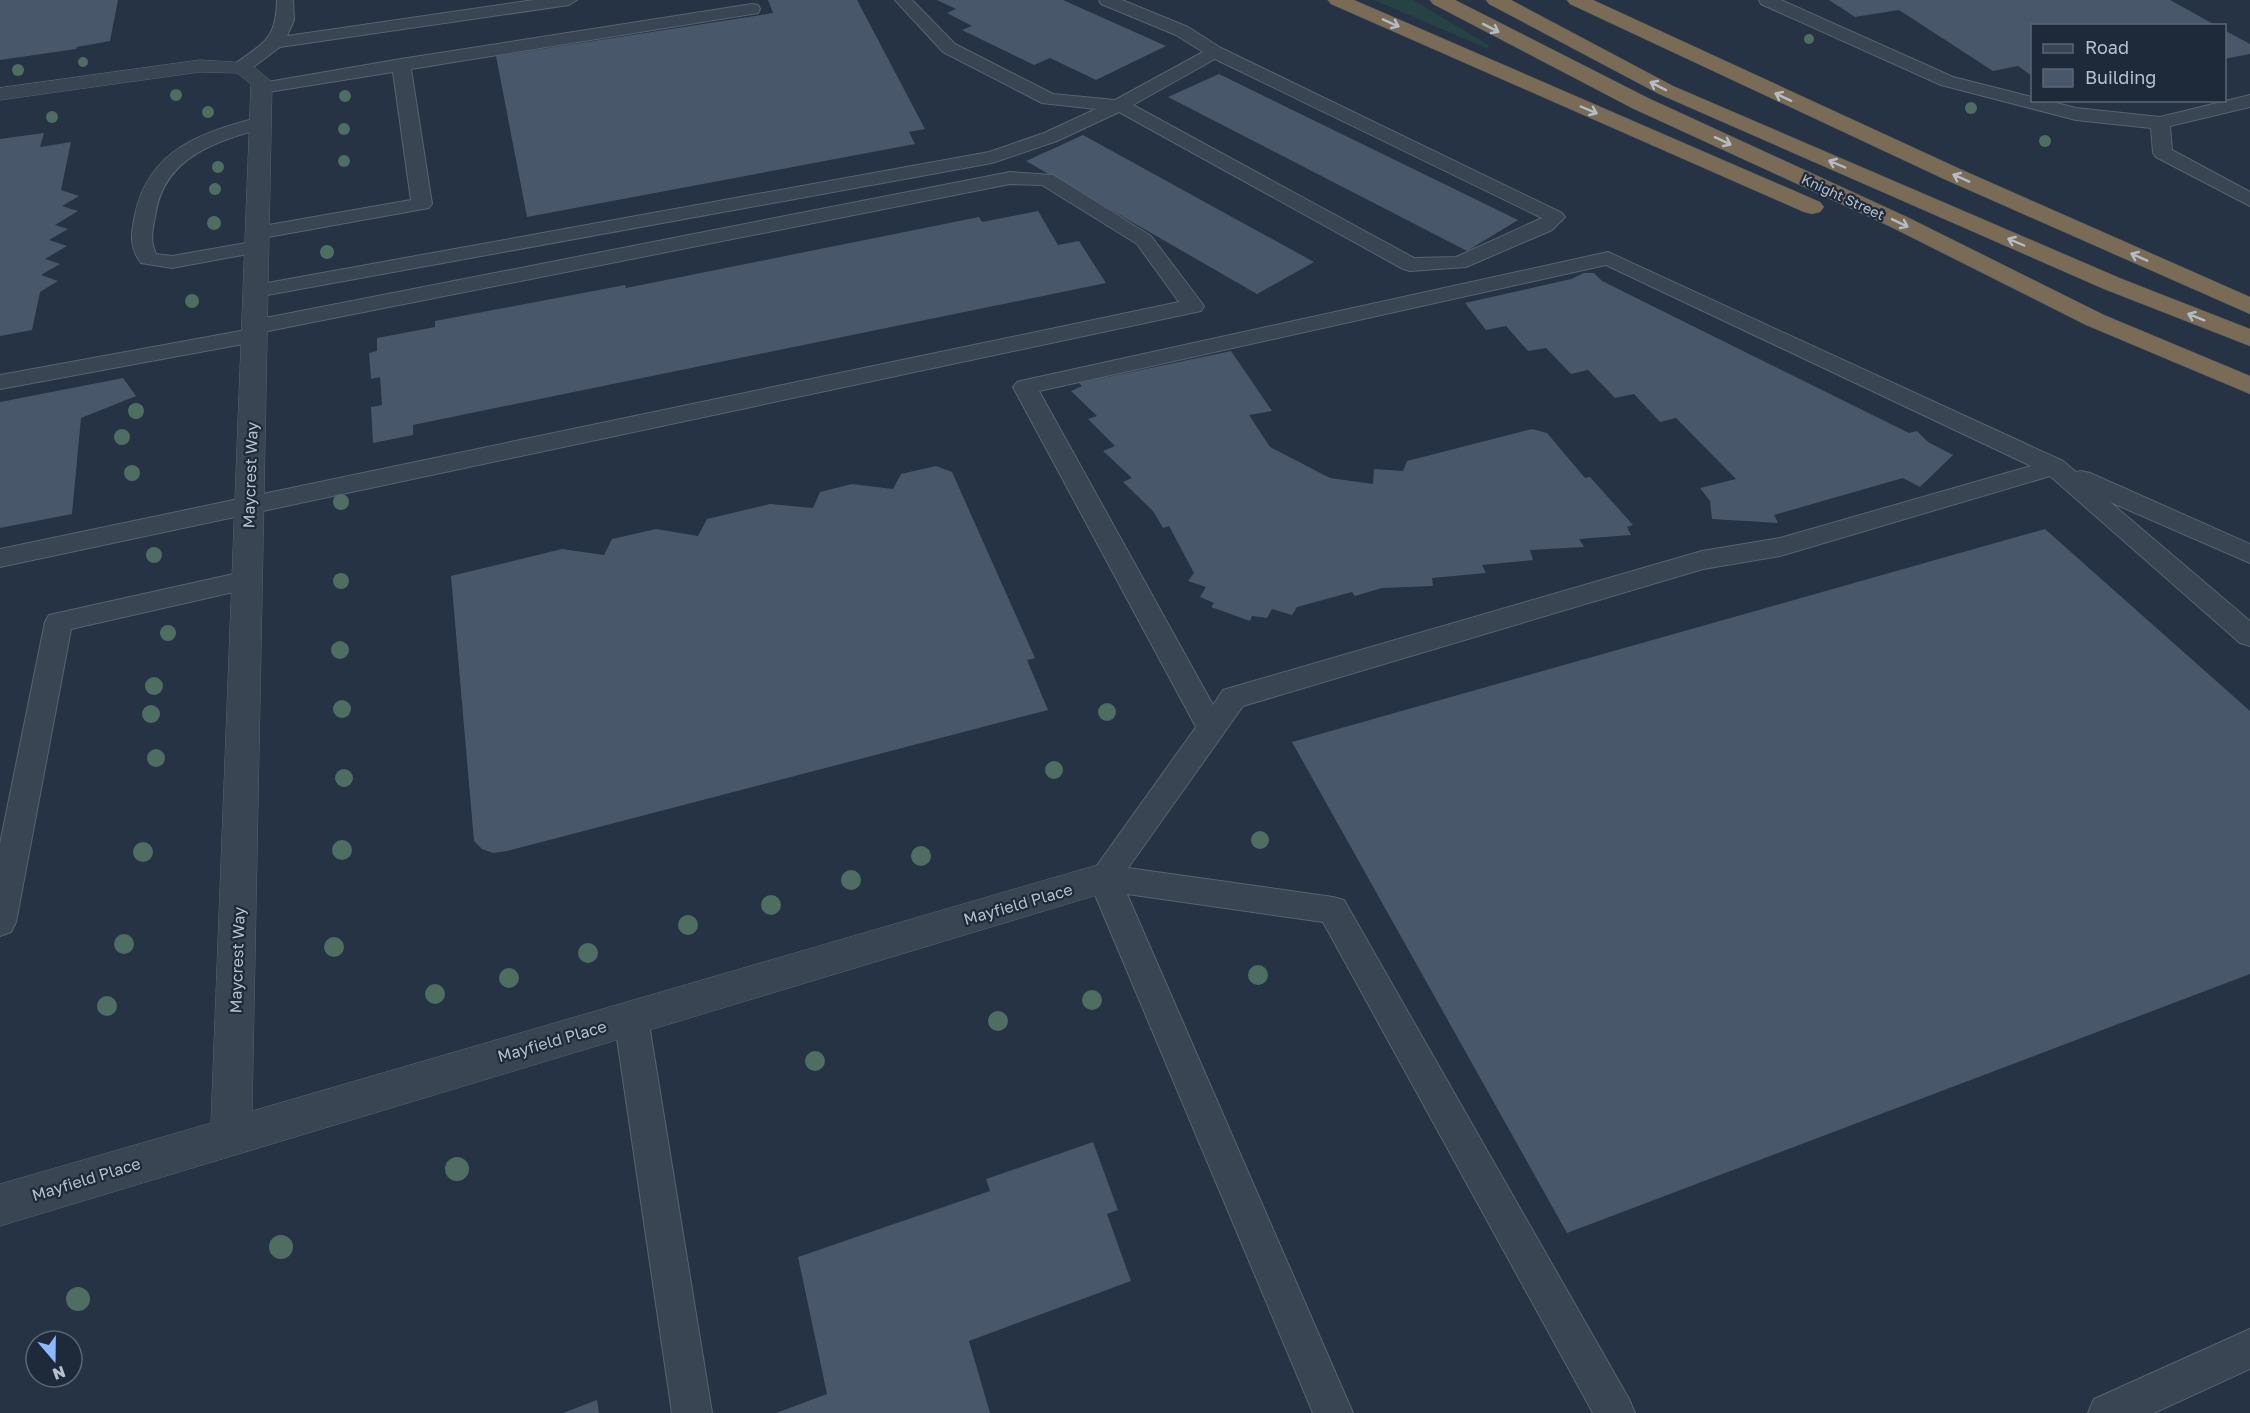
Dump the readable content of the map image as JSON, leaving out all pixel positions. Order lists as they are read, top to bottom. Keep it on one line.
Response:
{"streets":{"highway":["Knight Street"],"street":["Maycrest Way","Mayfield Place"]},"crossings":[["Maycrest Way","Mayfield Place"]],"legend":["Road","Building"],"north":"bottom"}
